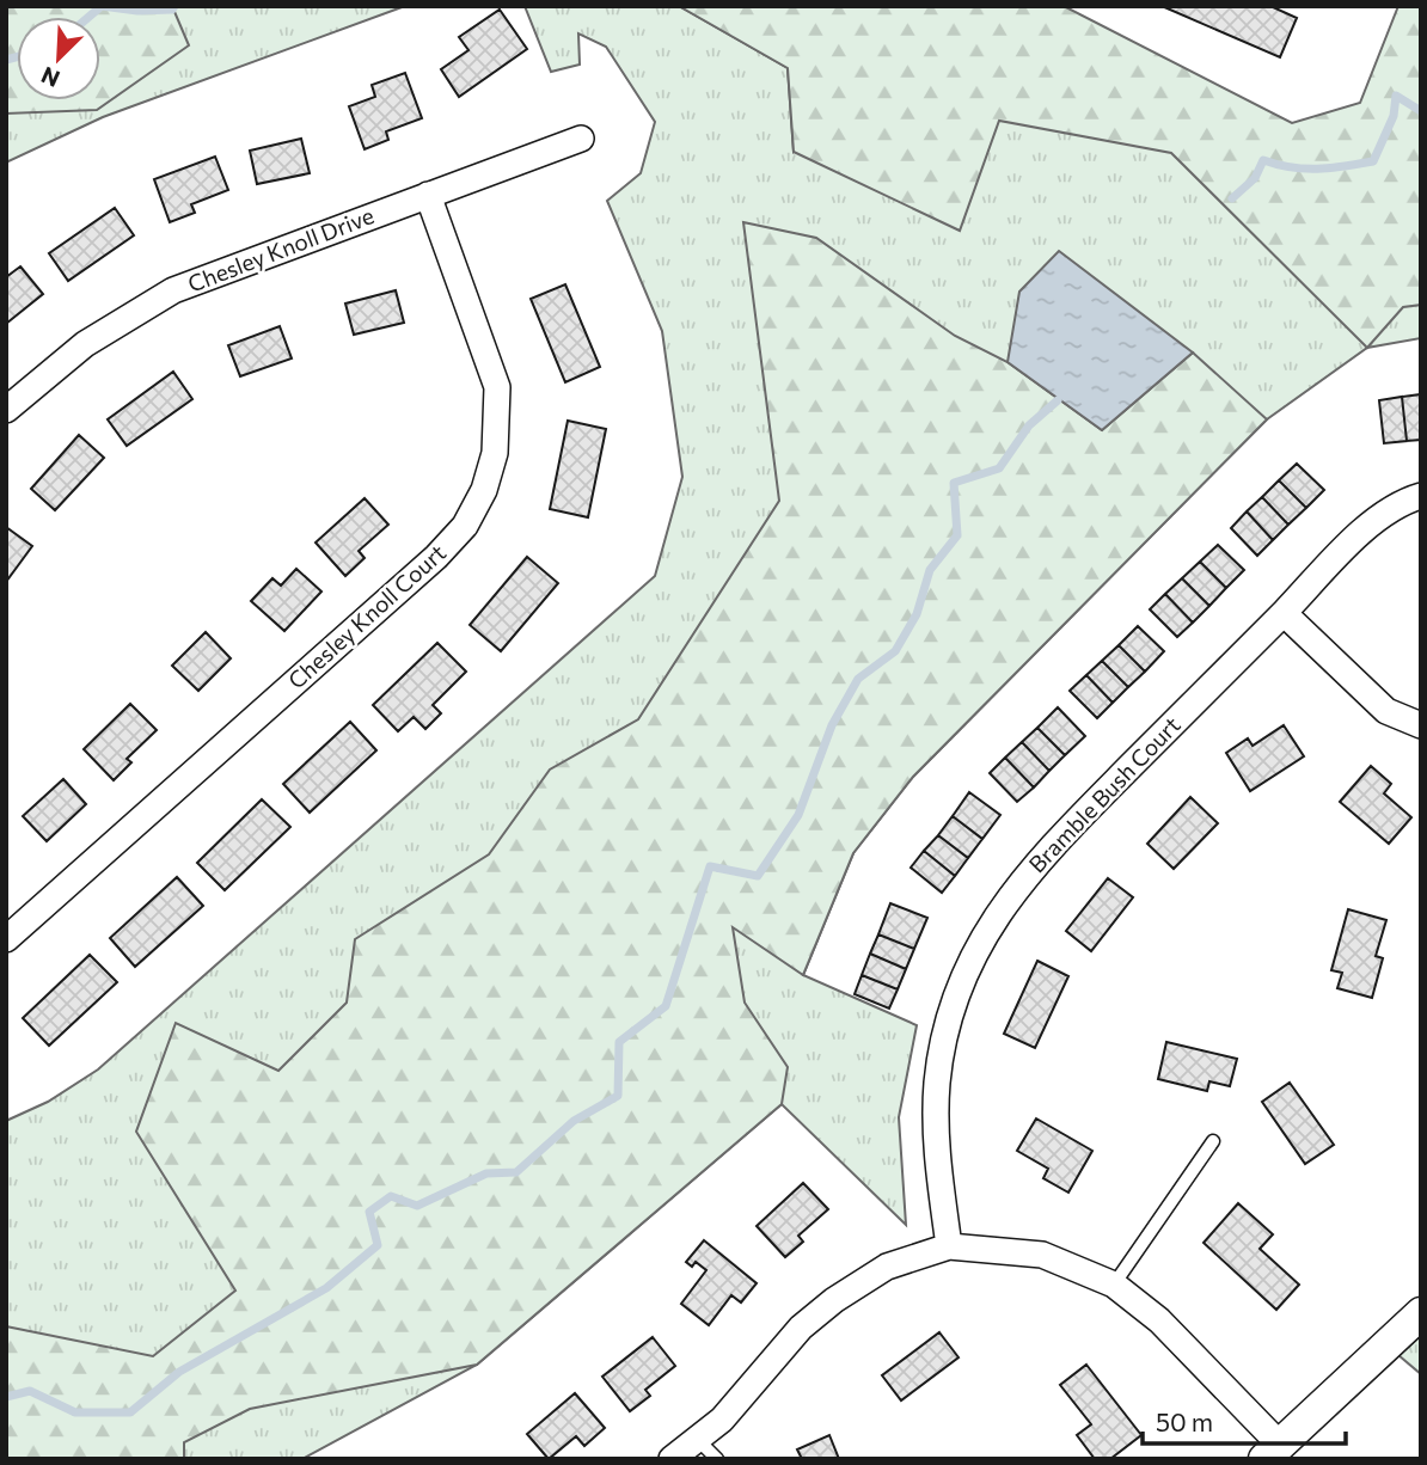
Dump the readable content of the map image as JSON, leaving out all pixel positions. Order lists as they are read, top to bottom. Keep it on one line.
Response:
{"streets":{"street":["Chesley Knoll Drive","Chesley Knoll Court","Bramble Bush Court"]},"crossings":[["Chesley Knoll Drive","Chesley Knoll Court"]],"scale_bar":"50 m","north":"bottom left"}
